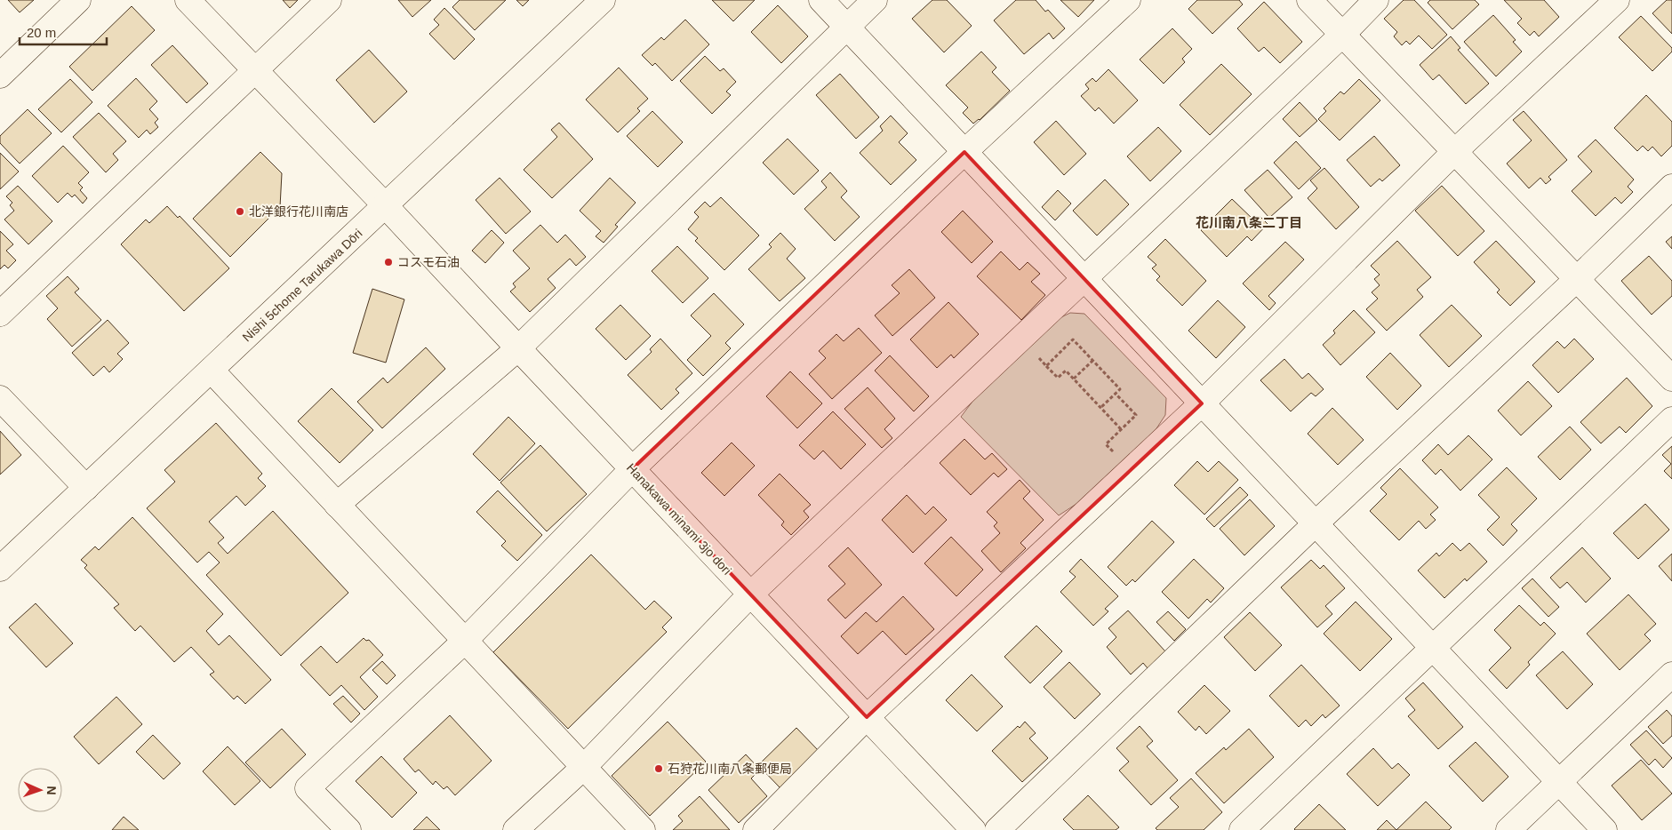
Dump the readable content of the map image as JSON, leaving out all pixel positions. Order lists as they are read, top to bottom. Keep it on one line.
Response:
{"streets":{"street":["Nishi 5chome Tarukawa Dōri","Hanakawa minami 3jo dori"]},"crossings":[["Nishi 5chome Tarukawa Dōri","Hanakawa minami 3jo dori"]],"districts":["花川南八条二丁目"],"places":["北洋銀行花川南店","コスモ石油","石狩花川南八条郵便局"],"scale_bar":"20 m","north":"right"}
